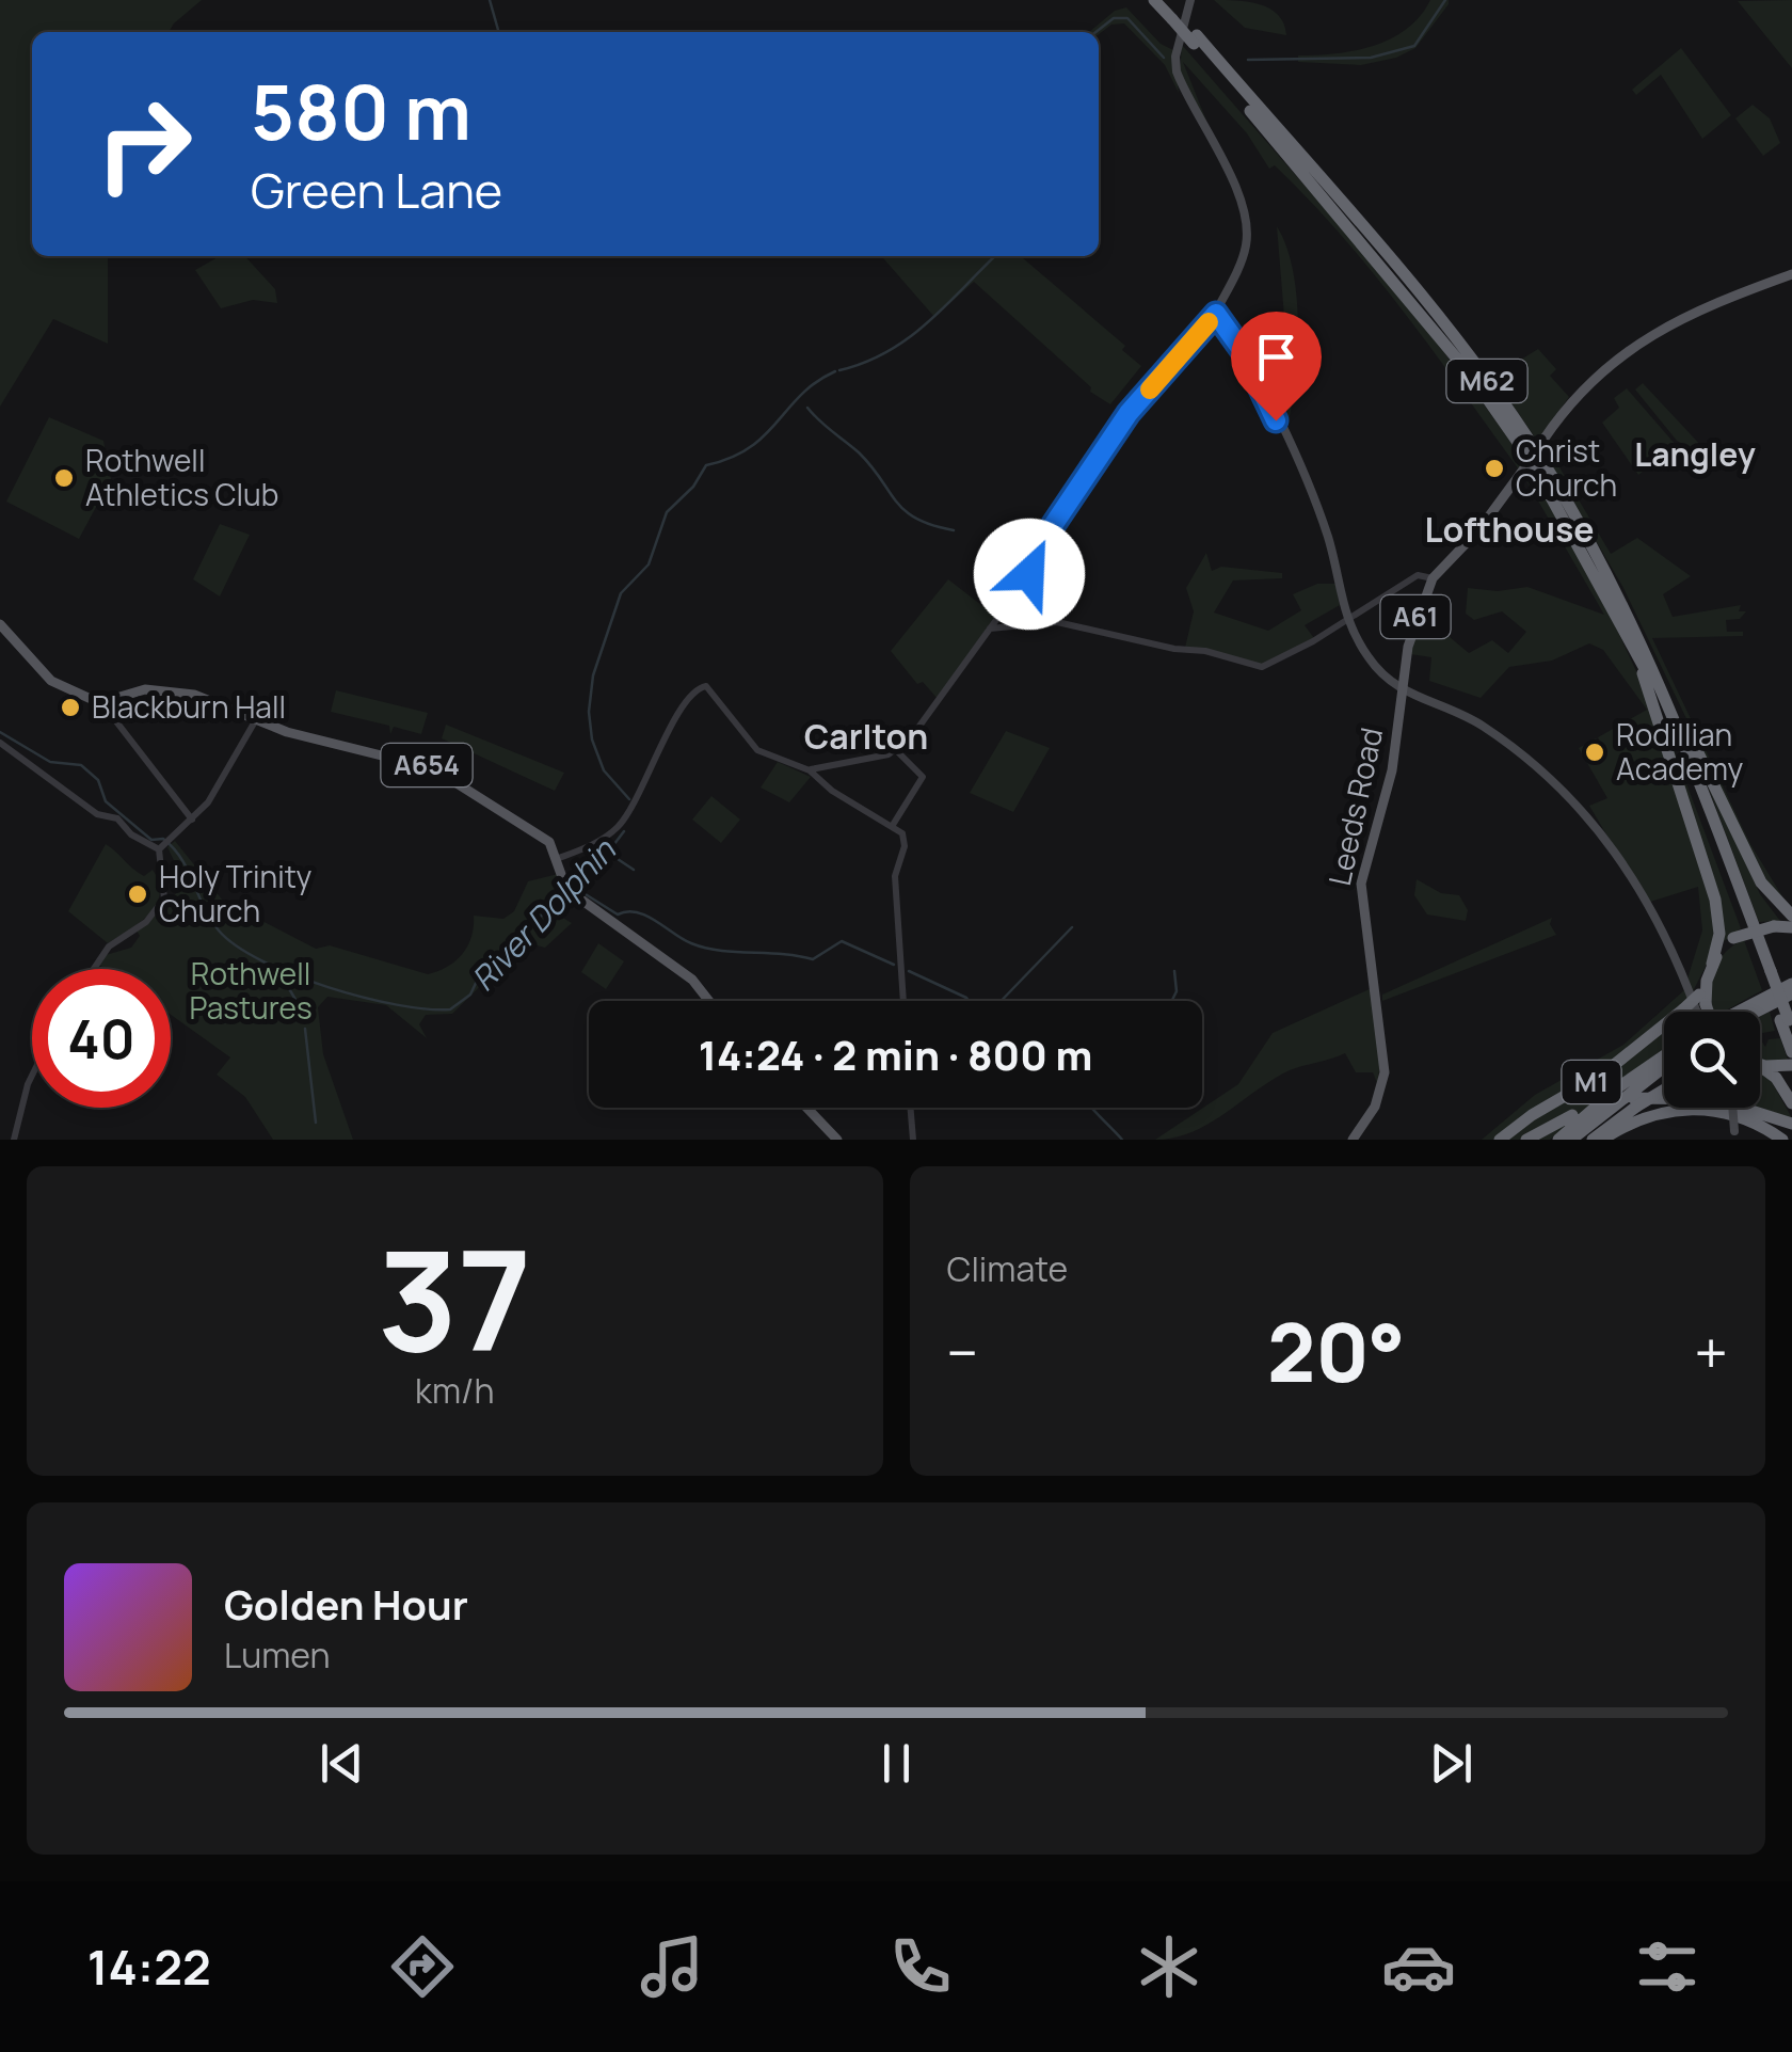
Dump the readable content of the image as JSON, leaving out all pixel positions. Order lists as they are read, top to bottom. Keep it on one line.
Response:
{"streets":{"highway":["M62","M1"],"main road":["A61","A654","Leeds Road"]},"districts":["Langley","Lofthouse","Carlton"],"water":["River Dolphin"],"parks":["Rothwell Pastures"],"places":["Christ Church","Rothwell Athletics Club","Blackburn Hall","Rodillian Academy","Holy Trinity Church"],"page":{"turn":["580 m","Green Lane"],"limit":"40","trip":"14:24 · 2 min · 800 m","tile":[["37","km/h"],"Climate"],"heat":["−","20°","+"],"song":["Golden Hour","Lumen"],"tabs":"14:22"}}
